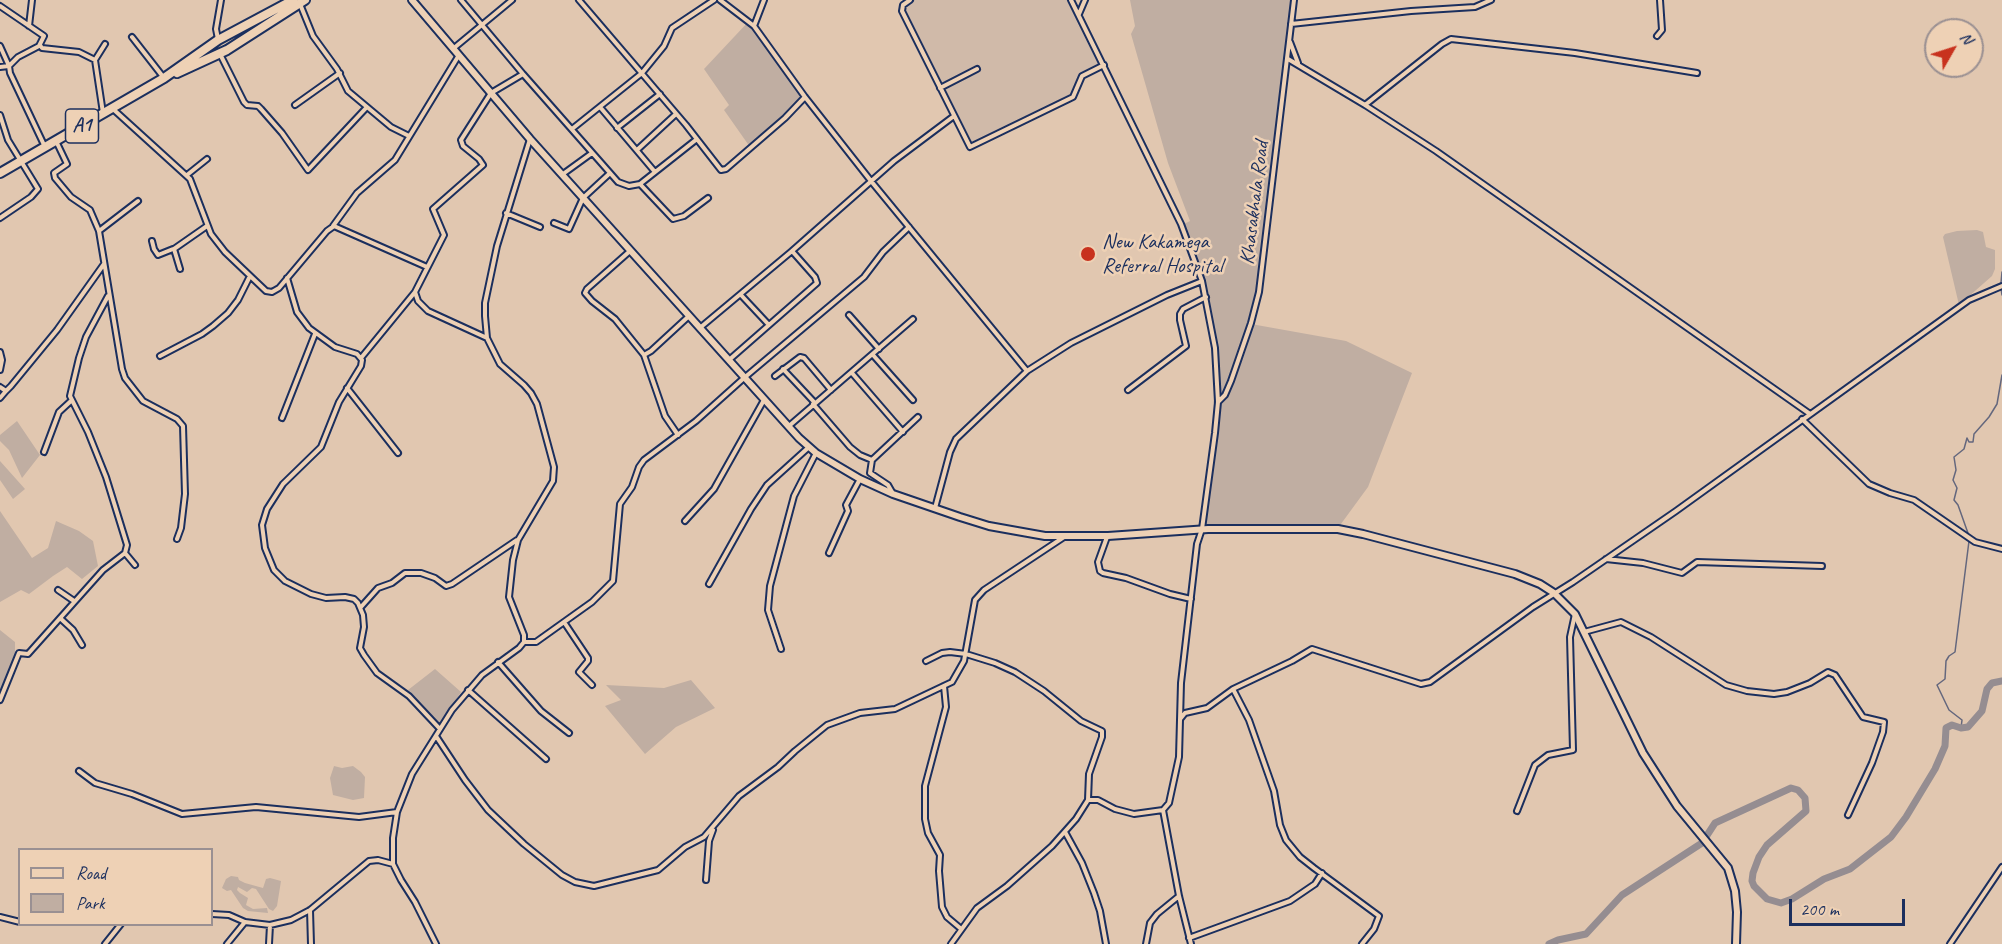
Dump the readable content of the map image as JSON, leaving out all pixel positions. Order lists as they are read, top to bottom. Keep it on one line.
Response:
{"streets":{"highway":["A1"],"street":["Khasakhala Road"]},"places":["New Kakamega Referral Hospital"],"legend":["Road","Park"],"scale_bar":"200 m","north":"top right"}
